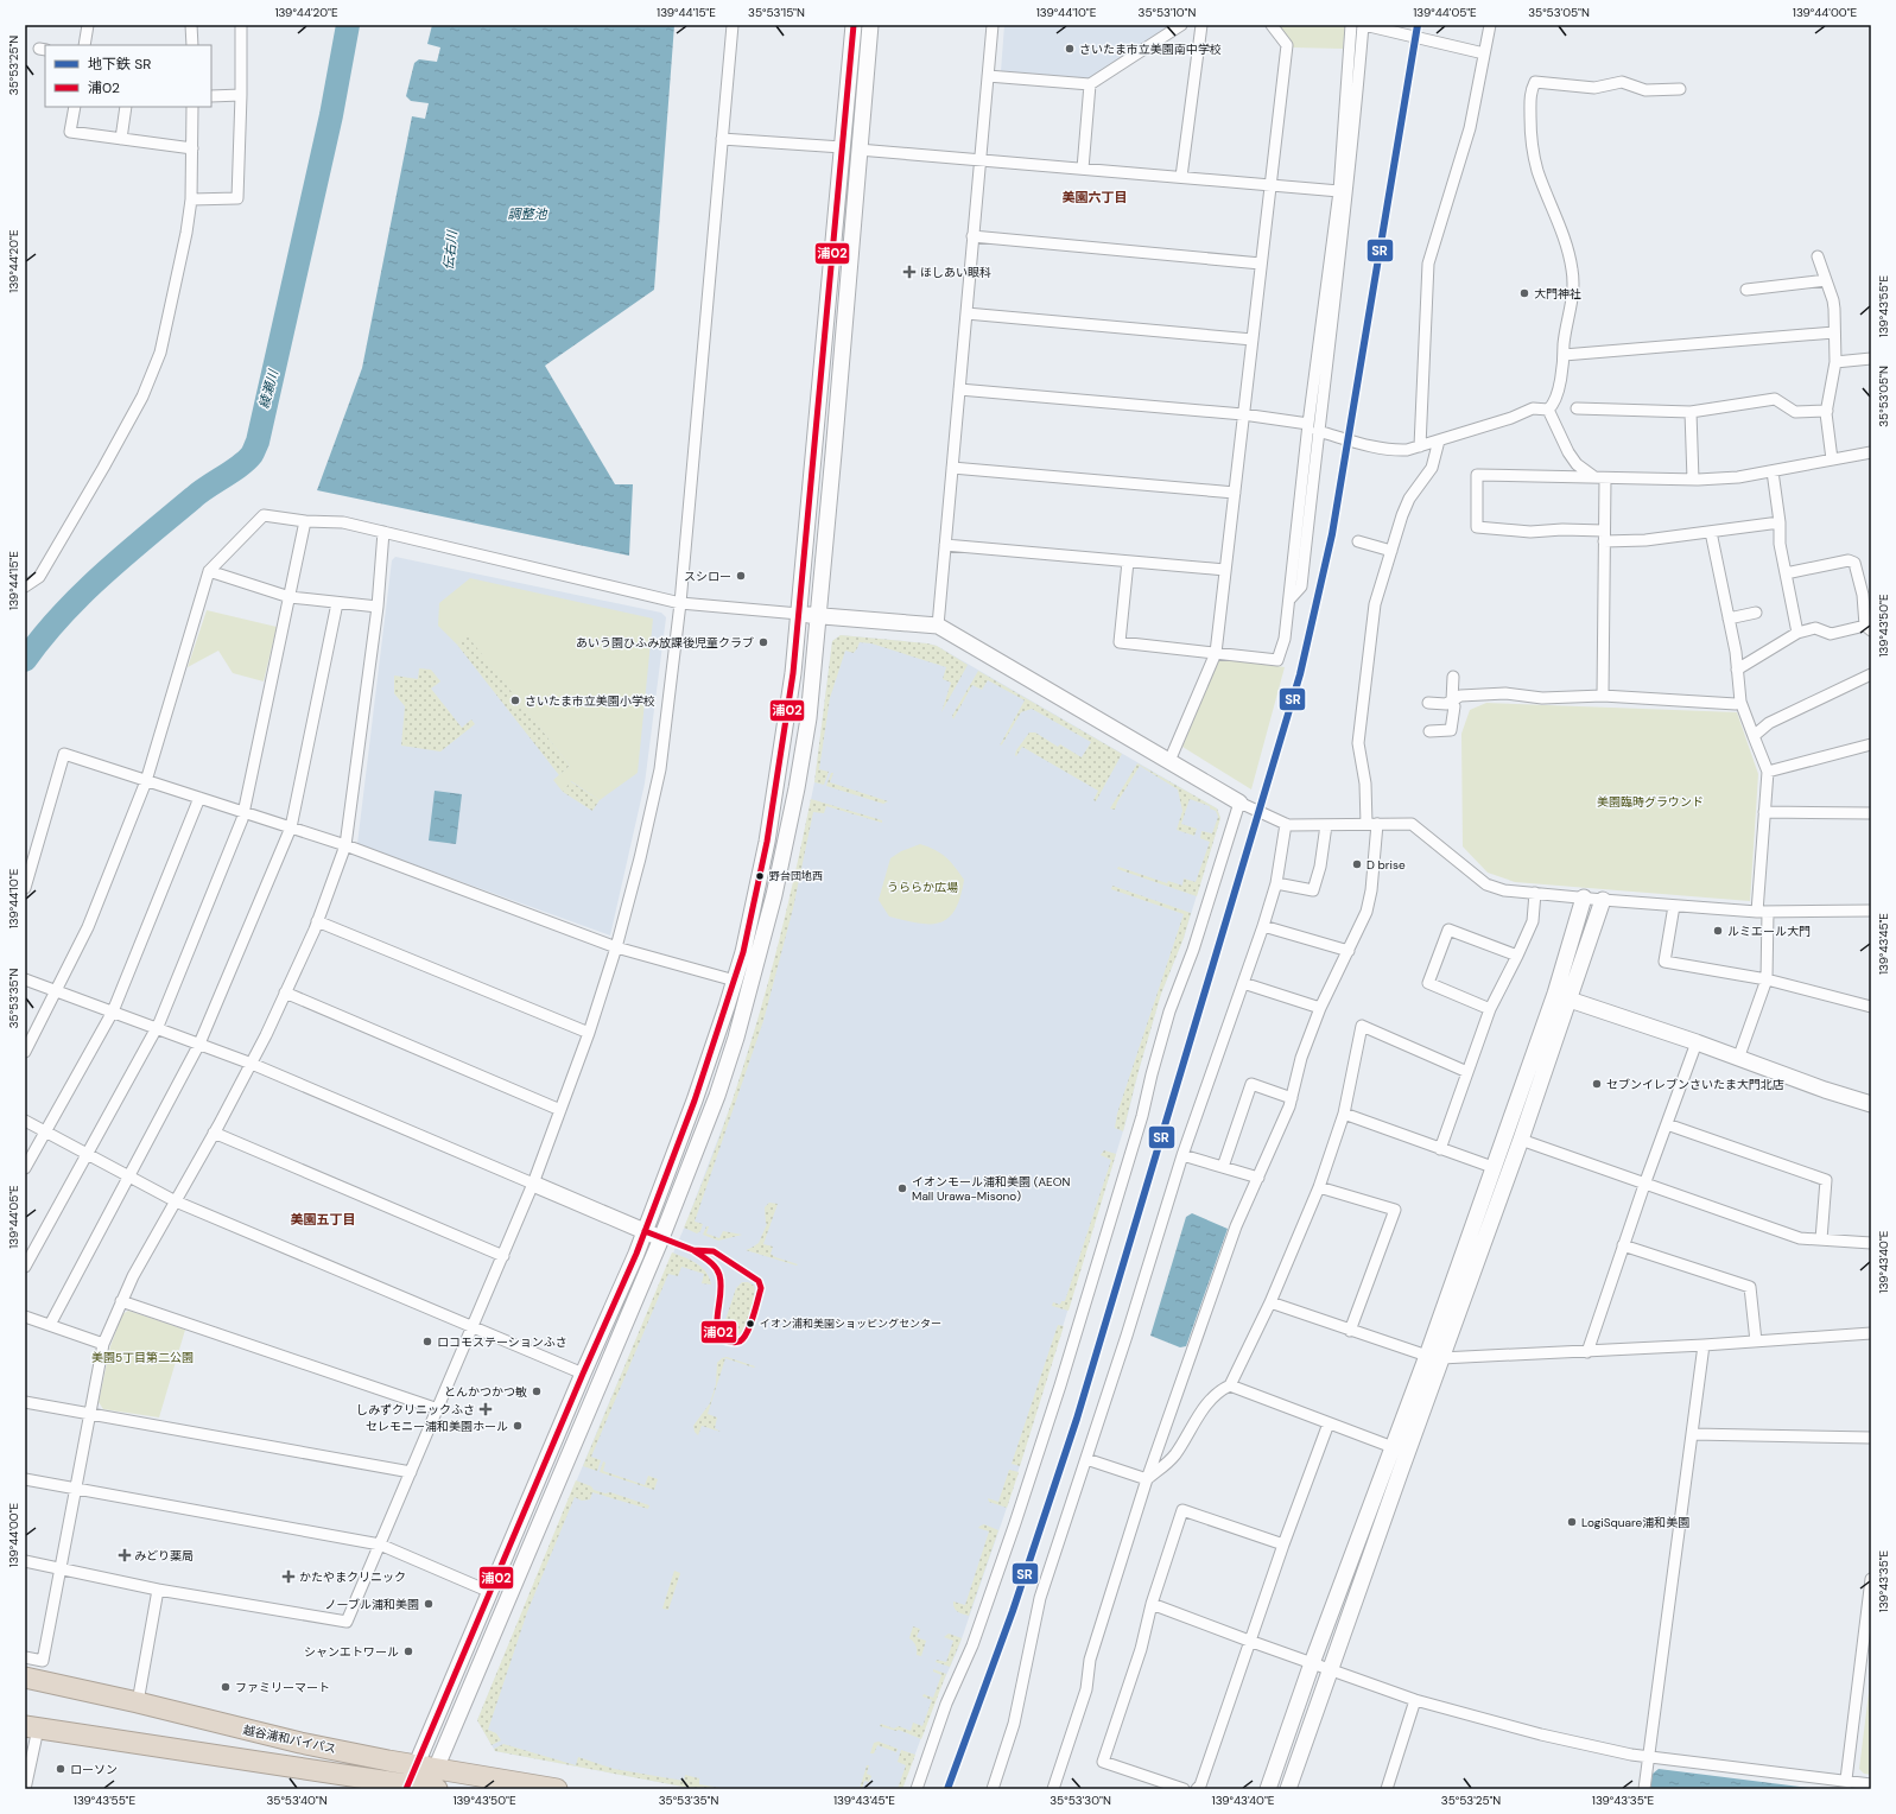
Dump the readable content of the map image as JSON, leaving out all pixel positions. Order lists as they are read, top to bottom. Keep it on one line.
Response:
{"streets":{"highway":["越谷浦和バイパス"]},"districts":["美園六丁目","美園五丁目"],"water":["調整池","伝右川","綾瀬川"],"parks":["美園臨時グラウンド","うららか広場","美園5丁目第二公園"],"places":{"other":["さいたま市立美園南中学校","大門神社","スシロー","あいう園ひふみ放課後児童クラブ","さいたま市立美園小学校","D brise","野台団地西","ルミエール大門","セブンイレブンさいたま大門北店","イオンモール浦和美園 (AEON Mall Urawa-Misono)","イオン浦和美園ショッピングセンター","ロコモステーションふさ","とんかつかつ敏","セレモニー浦和美園ホール","LogiSquare浦和美園","ノーブル浦和美園","シャンエトワール","ファミリーマート","ローソン"],"health":["ほしあい眼科","しみずクリニックふさ","みどり薬局","かたやまクリニック"]},"lines":["metro line SR","transit line 浦02"],"legend":["地下鉄 SR","浦02"],"coordinates":["139°44'20\"E","139°44'15\"E","35°53'15\"N","139°44'10\"E","35°53'10\"N","139°44'05\"E","35°53'05\"N","139°44'00\"E","35°53'25\"N","139°43'55\"E","139°43'50\"E","139°43'45\"E","35°53'35\"N","139°43'40\"E","139°43'35\"E","35°53'40\"N","35°53'30\"N"]}
